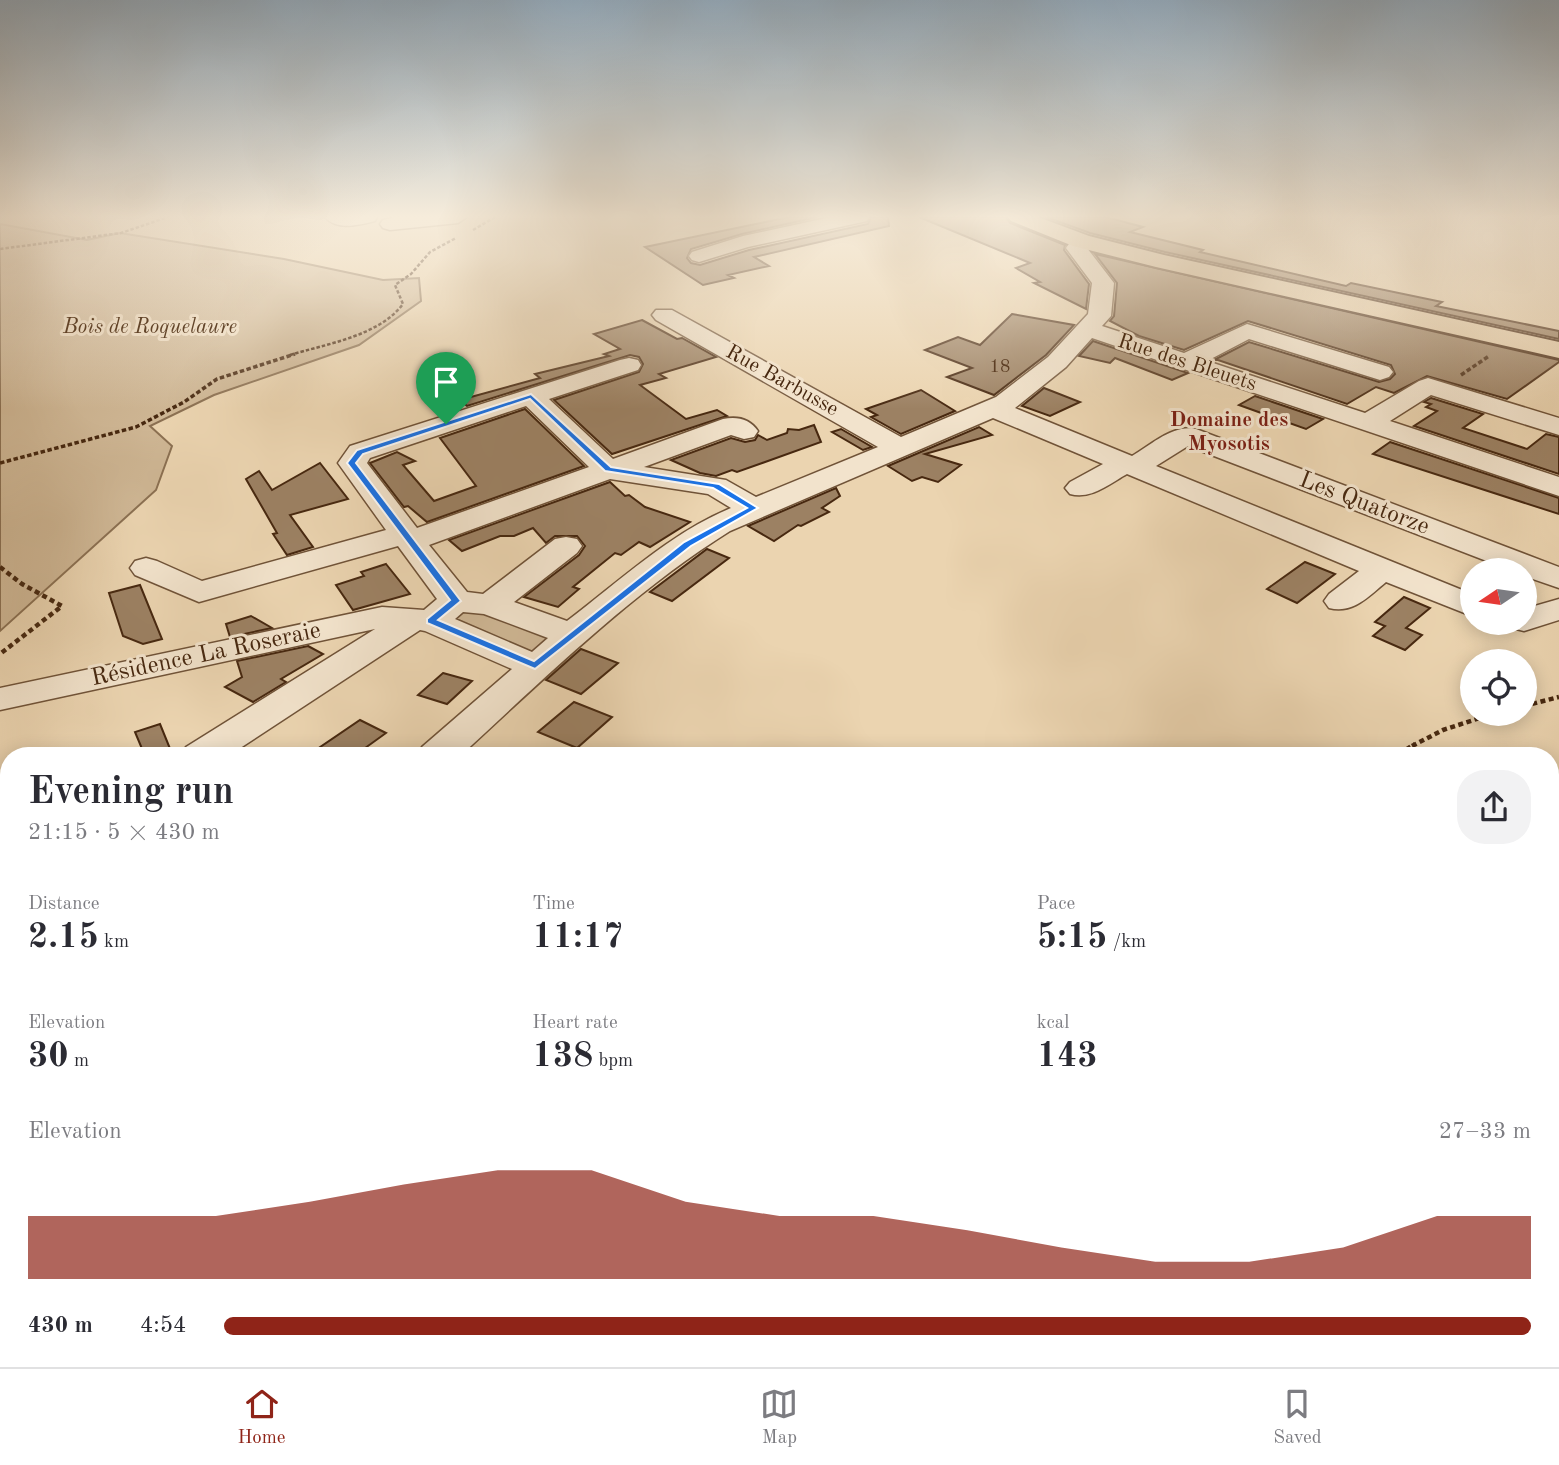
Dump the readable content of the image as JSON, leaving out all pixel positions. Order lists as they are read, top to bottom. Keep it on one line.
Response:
{"streets":{"street":["Rue des Bleuets","Rue Barbusse","Les Quatorze","Résidence La Roseraie"]},"districts":["Domaine des Myosotis"],"parks":["Bois de Roquelaure"],"house_numbers":["18"],"north":"left","page":{"heading":["Evening run","21:15 · 5 × 430 m"],"stats":[["Distance","2.15 km"],["Time","11:17"],["Pace","5:15 /km"],["Elevation","30 m"],["Heart rate","138 bpm"],["kcal","143"]],"chart":["Elevation","27–33 m"],"list":[{"name":"430 m","note":"4:54"}],"tabs":["Home","Map","Saved"]}}
